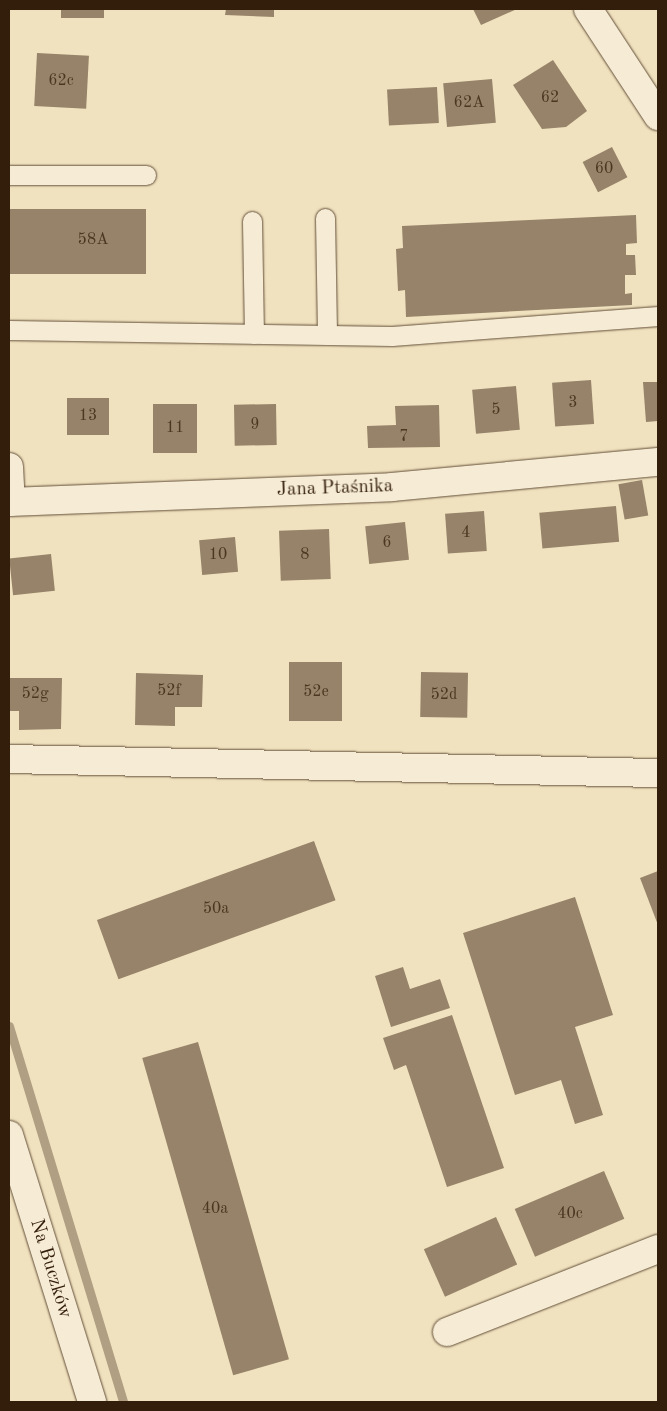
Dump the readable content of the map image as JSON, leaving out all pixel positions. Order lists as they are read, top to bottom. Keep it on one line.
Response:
{"streets":{"street":["Jana Ptaśnika","Na Buczków"]},"house_numbers":["62c","62","62A","60","58A","3","5","13","9","11","7","4","6","10","8","52f","52e","52g","52d","50a","40a","40c"]}
